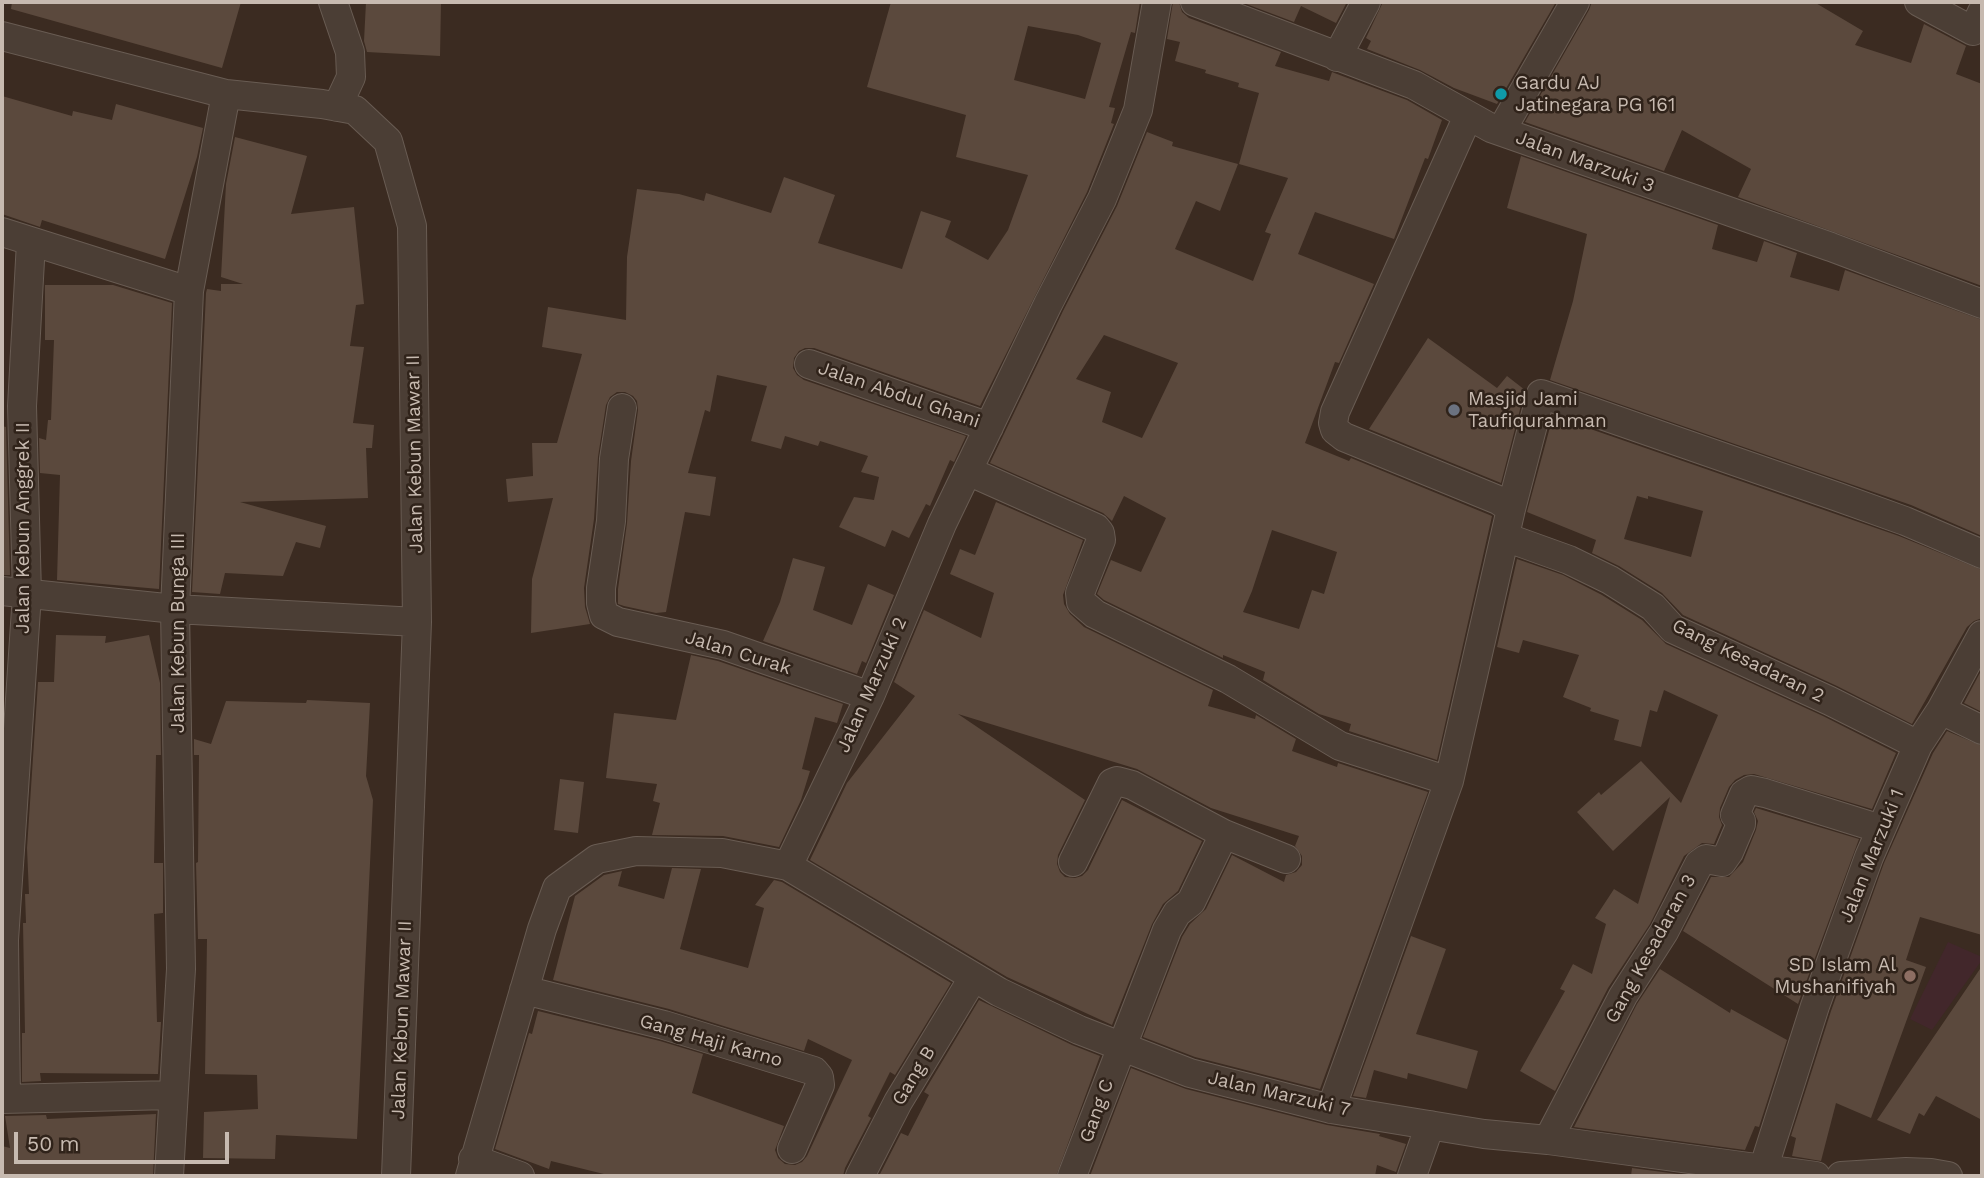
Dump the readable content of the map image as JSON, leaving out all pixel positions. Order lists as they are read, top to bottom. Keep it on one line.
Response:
{"streets":{"street":["Jalan Marzuki 3","Jalan Abdul Ghani","Jalan Kebun Mawar II","Jalan Kebun Anggrek II","Jalan Kebun Bunga III","Jalan Curak","Gang Kesadaran 2","Jalan Marzuki 2","Jalan Marzuki 1","Gang Kesadaran 3","Gang Haji Karno","Gang B","Jalan Marzuki 7","Gang C"]},"crossings":[["Jalan Abdul Ghani","Jalan Marzuki 2"],["Jalan Kebun Mawar II","Jalan Kebun Bunga III"],["Jalan Curak","Jalan Marzuki 2"],["Gang Kesadaran 2","Jalan Marzuki 1"],["Jalan Marzuki 2","Jalan Marzuki 7"],["Jalan Marzuki 1","Gang Kesadaran 3"],["Jalan Marzuki 1","Jalan Marzuki 7"],["Gang Kesadaran 3","Jalan Marzuki 7"],["Gang B","Jalan Marzuki 7"],["Jalan Marzuki 7","Gang C"]],"places":["Gardu AJ Jatinegara PG 161","Masjid Jami Taufiqurahman","SD Islam Al Mushanifiyah"],"scale_bar":"50 m"}
